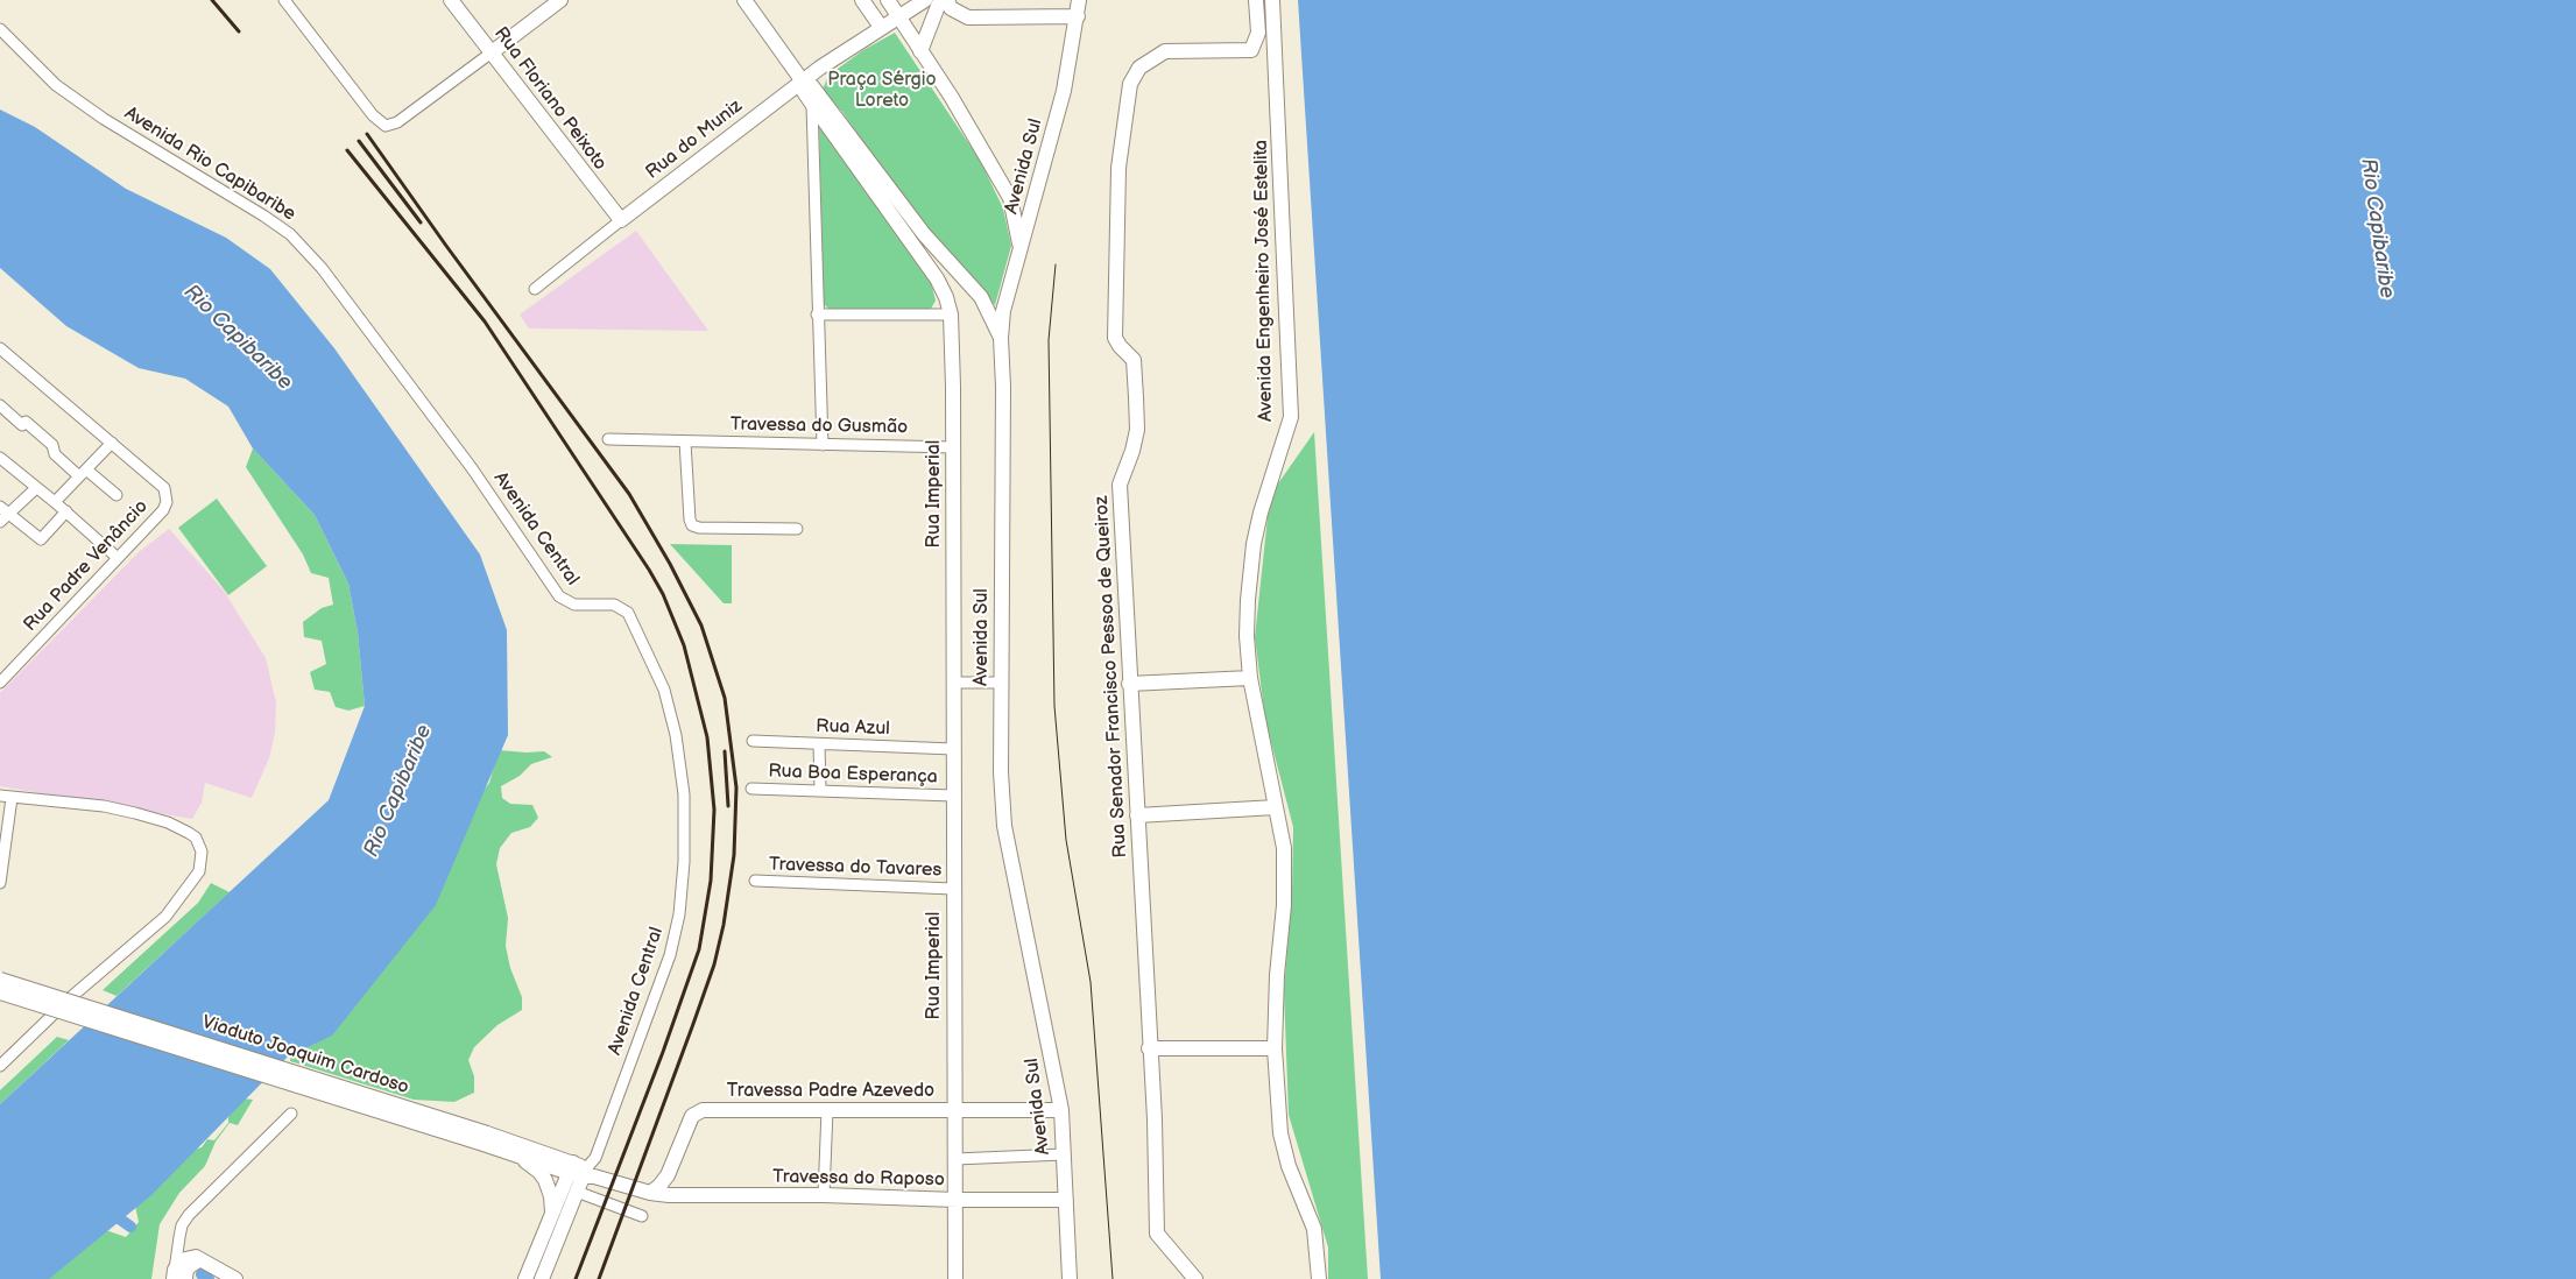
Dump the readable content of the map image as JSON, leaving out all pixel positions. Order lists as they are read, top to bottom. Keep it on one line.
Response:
{"streets":{"main road":["Rua Floriano Peixoto","Rua do Muniz","Avenida Sul","Avenida Engenheiro José Estelita","Rua Imperial","Rua Senador Francisco Pessoa de Queiroz","Viaduto Joaquim Cardoso","Travessa Padre Azevedo","Travessa do Raposo"],"street":["Avenida Rio Capibaribe","Travessa do Gusmão","Avenida Central","Rua Padre Venâncio","Rua Azul","Rua Boa Esperança","Travessa do Tavares"]},"crossings":[["Rua Floriano Peixoto","Rua do Muniz"],["Rua do Muniz","Rua Imperial"],["Avenida Rio Capibaribe","Avenida Central"],["Avenida Sul","Rua Imperial"],["Avenida Sul","Travessa Padre Azevedo"],["Avenida Sul","Travessa do Raposo"],["Travessa do Gusmão","Rua Imperial"],["Rua Imperial","Rua Azul"],["Rua Imperial","Rua Boa Esperança"],["Rua Imperial","Travessa do Tavares"],["Rua Imperial","Travessa Padre Azevedo"],["Rua Imperial","Travessa do Raposo"],["Avenida Central","Viaduto Joaquim Cardoso"],["Viaduto Joaquim Cardoso","Travessa Padre Azevedo"],["Viaduto Joaquim Cardoso","Travessa do Raposo"],["Travessa Padre Azevedo","Travessa do Raposo"]],"water":["Rio Capibaribe"],"parks":["Praça Sérgio Loreto"]}
